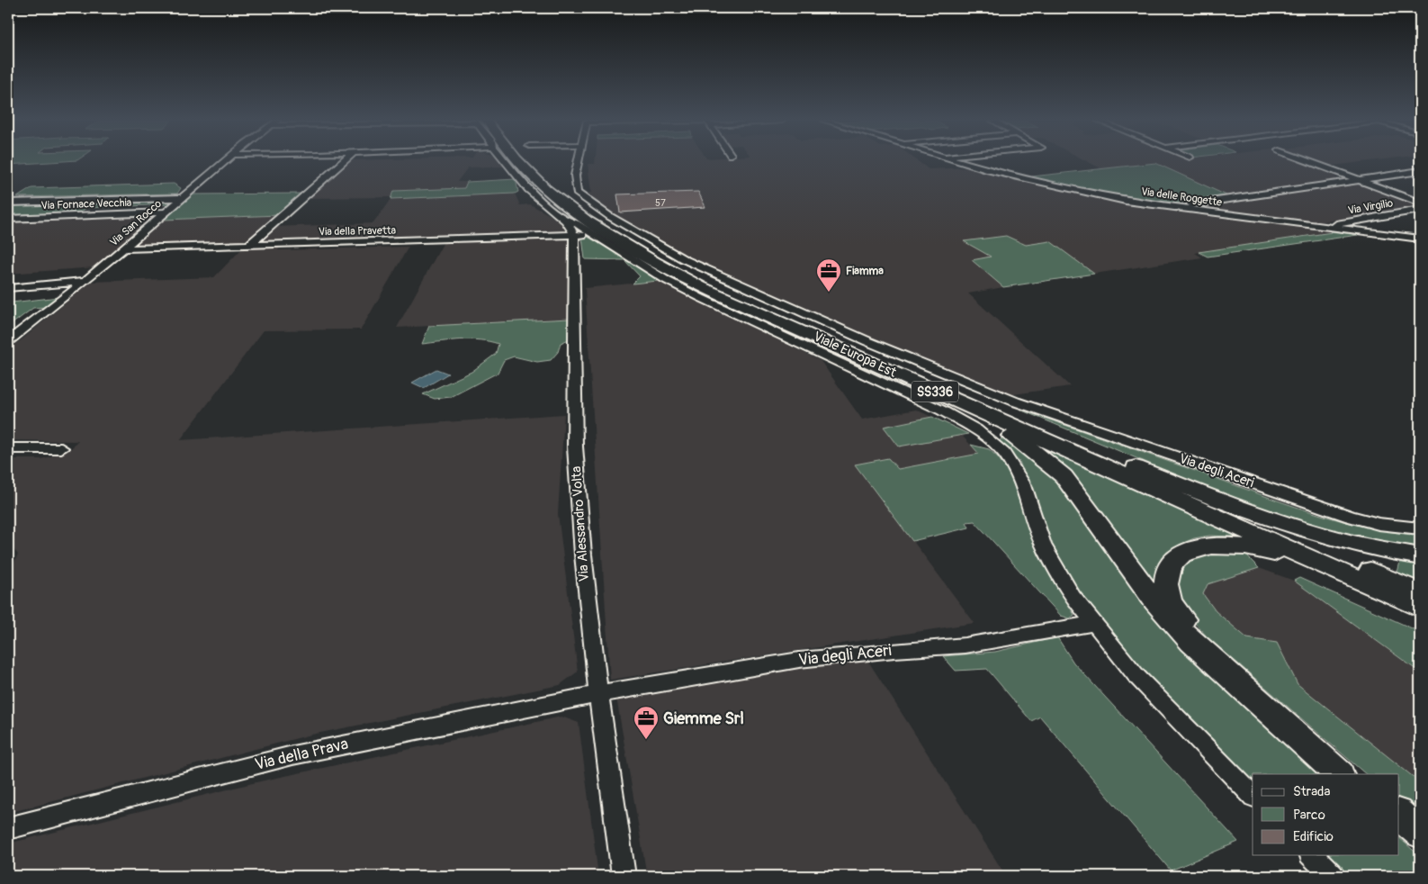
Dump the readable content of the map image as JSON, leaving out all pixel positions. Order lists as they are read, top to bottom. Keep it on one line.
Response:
{"streets":{"highway":["SS336"],"street":["Via delle Roggette","Via Fornace Vecchia","Via Virgilio","Via San Rocco","Via della Pravetta","Viale Europa Est","Via degli Aceri","Via Alessandro Volta","Via della Prava"]},"crossings":[["Via delle Roggette","Via Virgilio"],["Via Fornace Vecchia","Via San Rocco"],["Via San Rocco","Via della Pravetta"],["Via della Pravetta","Viale Europa Est"],["Via della Pravetta","Via Alessandro Volta"],["Viale Europa Est","Via degli Aceri"],["Viale Europa Est","Via Alessandro Volta"],["Via degli Aceri","Via Alessandro Volta"],["Via degli Aceri","Via della Prava"],["Via Alessandro Volta","Via della Prava"]],"places":{"office":["Fiamma","Giemme Srl"]},"house_numbers":["57"],"legend":["Strada","Parco","Edificio"]}
